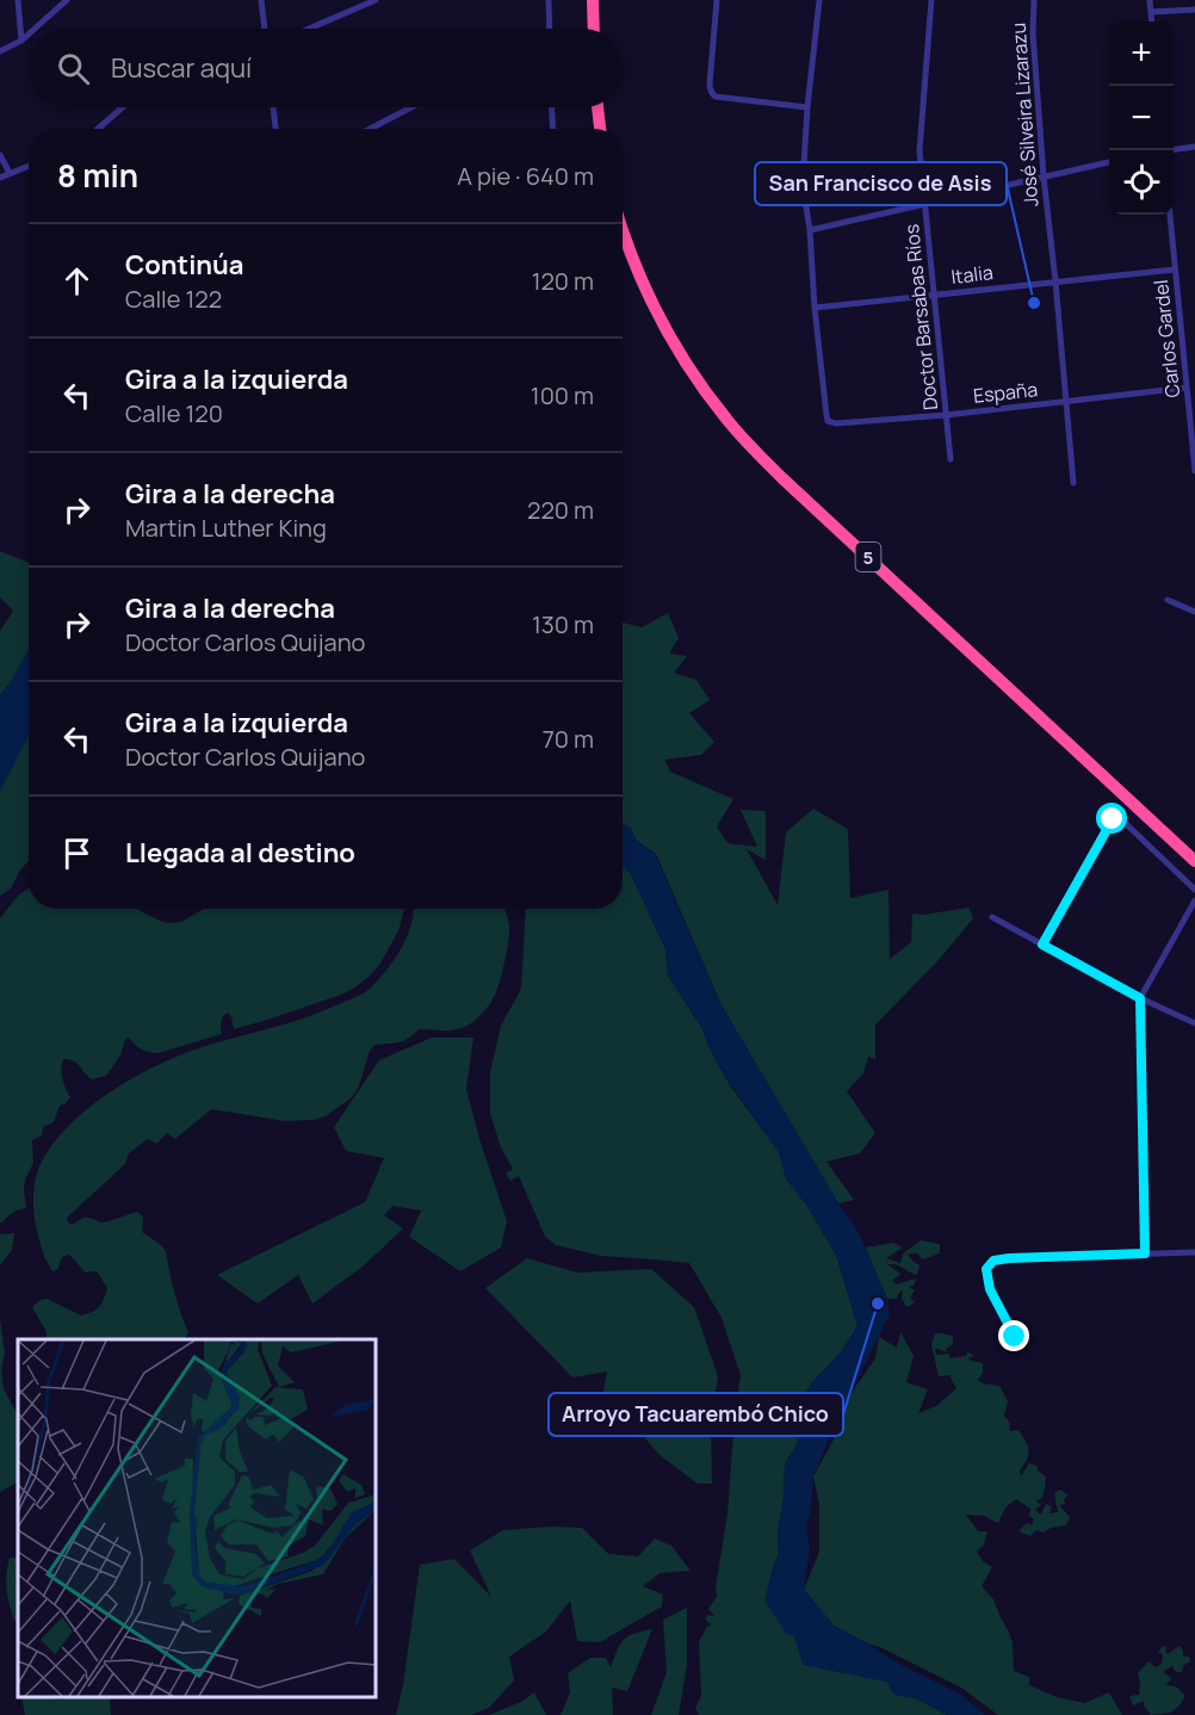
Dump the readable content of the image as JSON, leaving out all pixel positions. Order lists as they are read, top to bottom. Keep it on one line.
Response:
{"streets":{"highway":["5"],"street":["José Silveira Lizarazu","Italia","Doctor Barsabas Ríos","Carlos Gardel","España"]},"crossings":[["José Silveira Lizarazu","Italia"],["José Silveira Lizarazu","España"],["Italia","Doctor Barsabas Ríos"],["Italia","Carlos Gardel"],["Italia","España"],["Doctor Barsabas Ríos","España"],["Carlos Gardel","España"]],"places":["San Francisco de Asis","Arroyo Tacuarembó Chico"],"page":{"map_buttons":["+","−"],"search":"Buscar aquí","heading":["8 min","A pie · 640 m"],"list":[["Continúa","Calle 122","120 m"],["Gira a la izquierda","Calle 120","100 m"],["Gira a la derecha","Martin Luther King","220 m"],["Gira a la derecha","Doctor Carlos Quijano","130 m"],["Gira a la izquierda","Doctor Carlos Quijano","70 m"],"Llegada al destino"]}}
